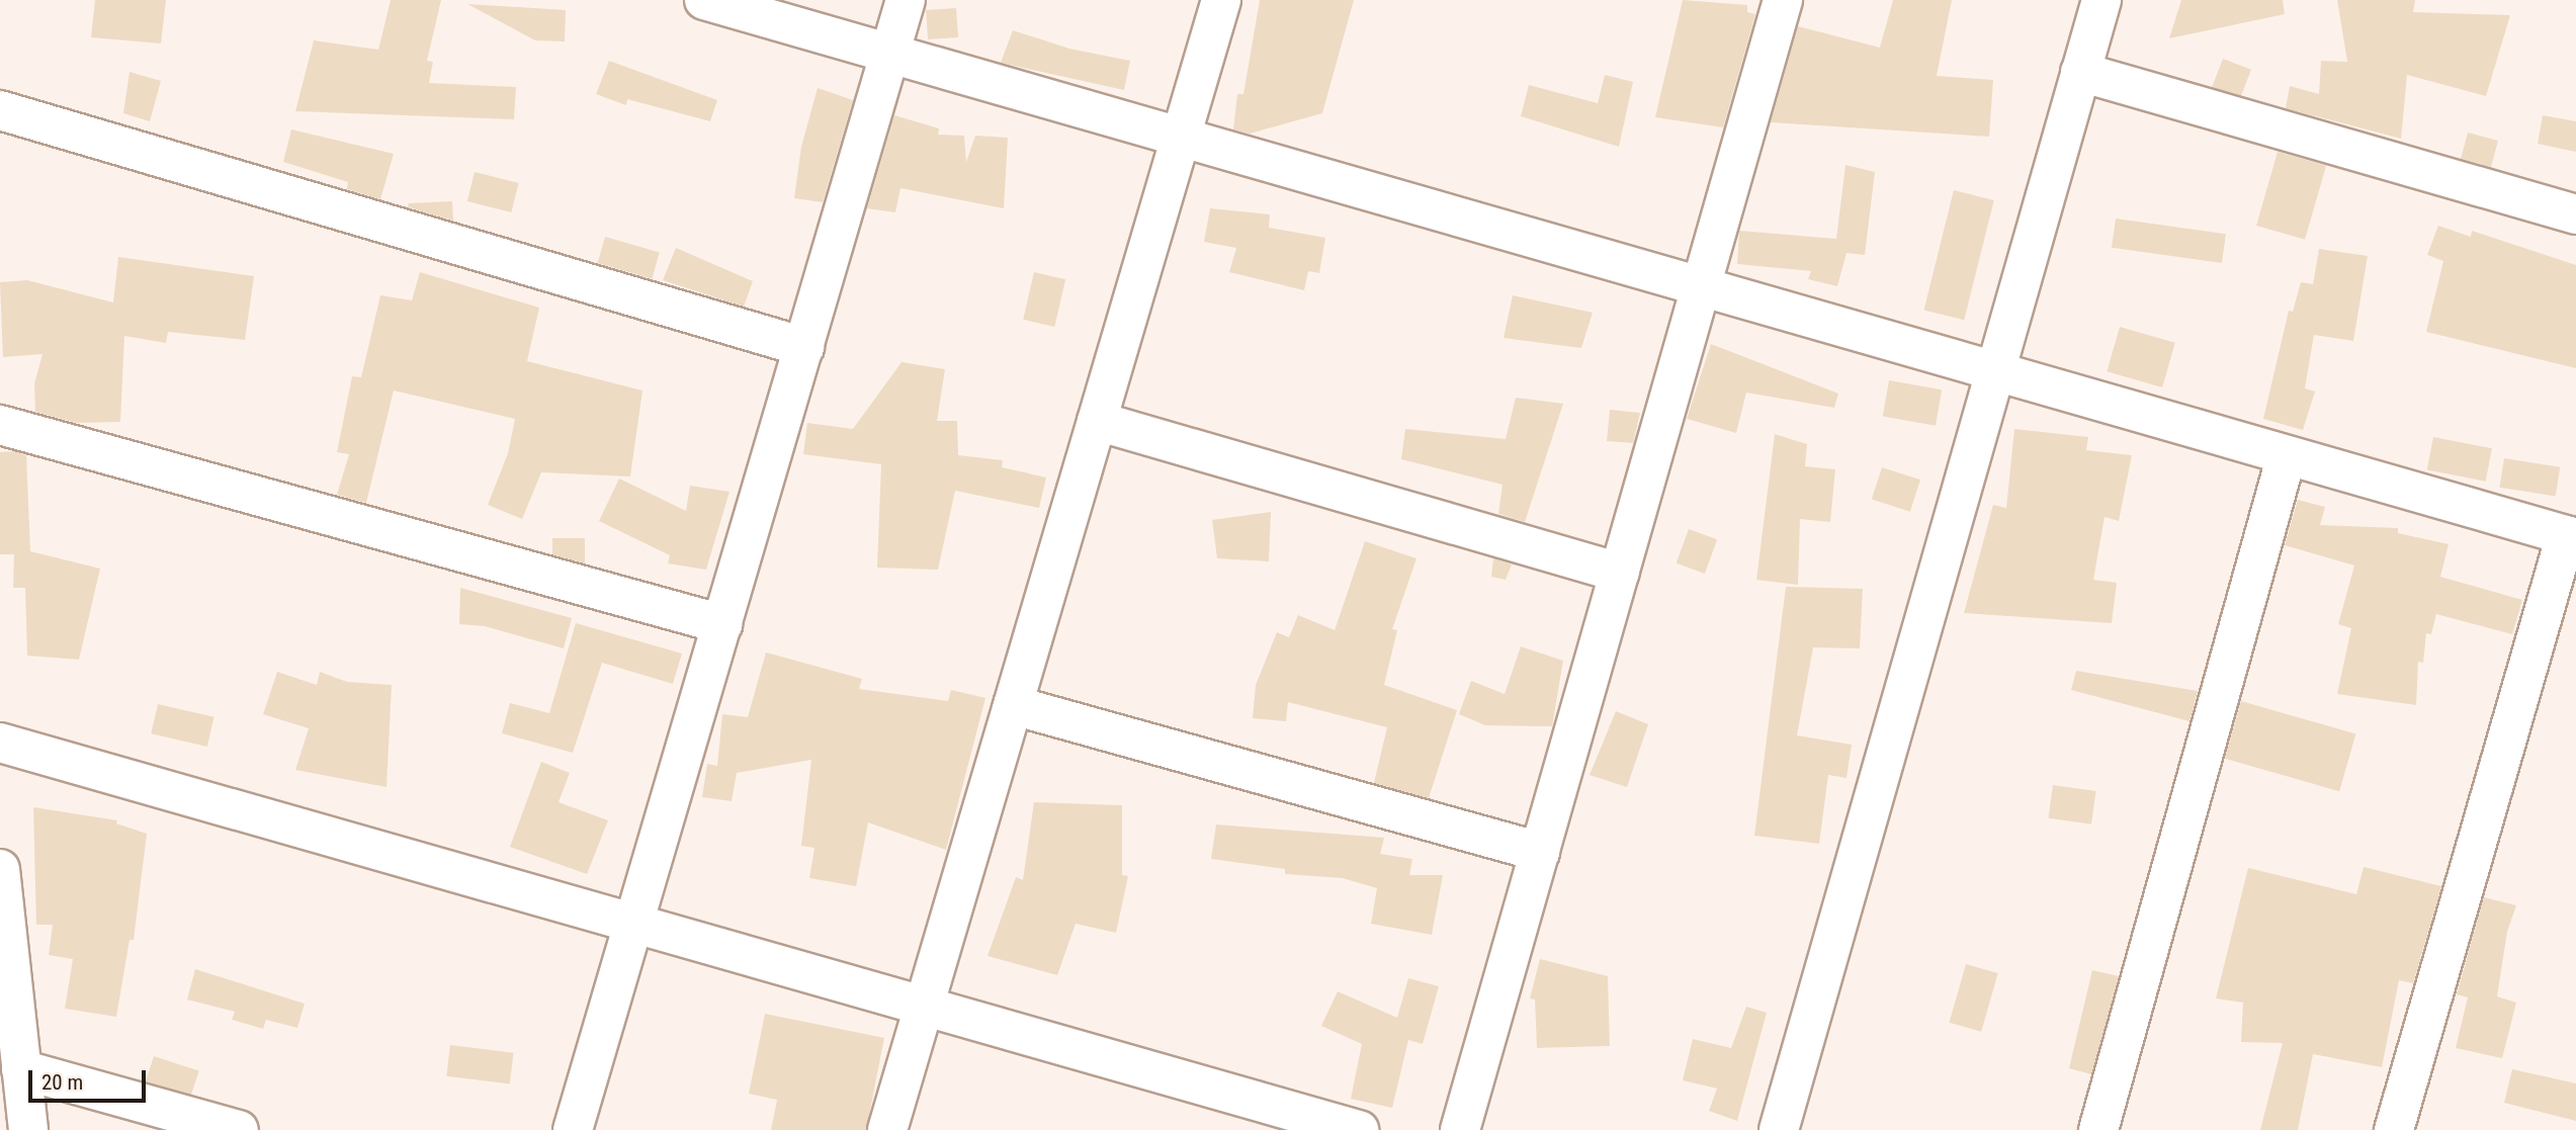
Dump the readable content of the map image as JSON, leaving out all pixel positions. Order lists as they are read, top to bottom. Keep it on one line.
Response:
{"scale_bar":"20 m"}
